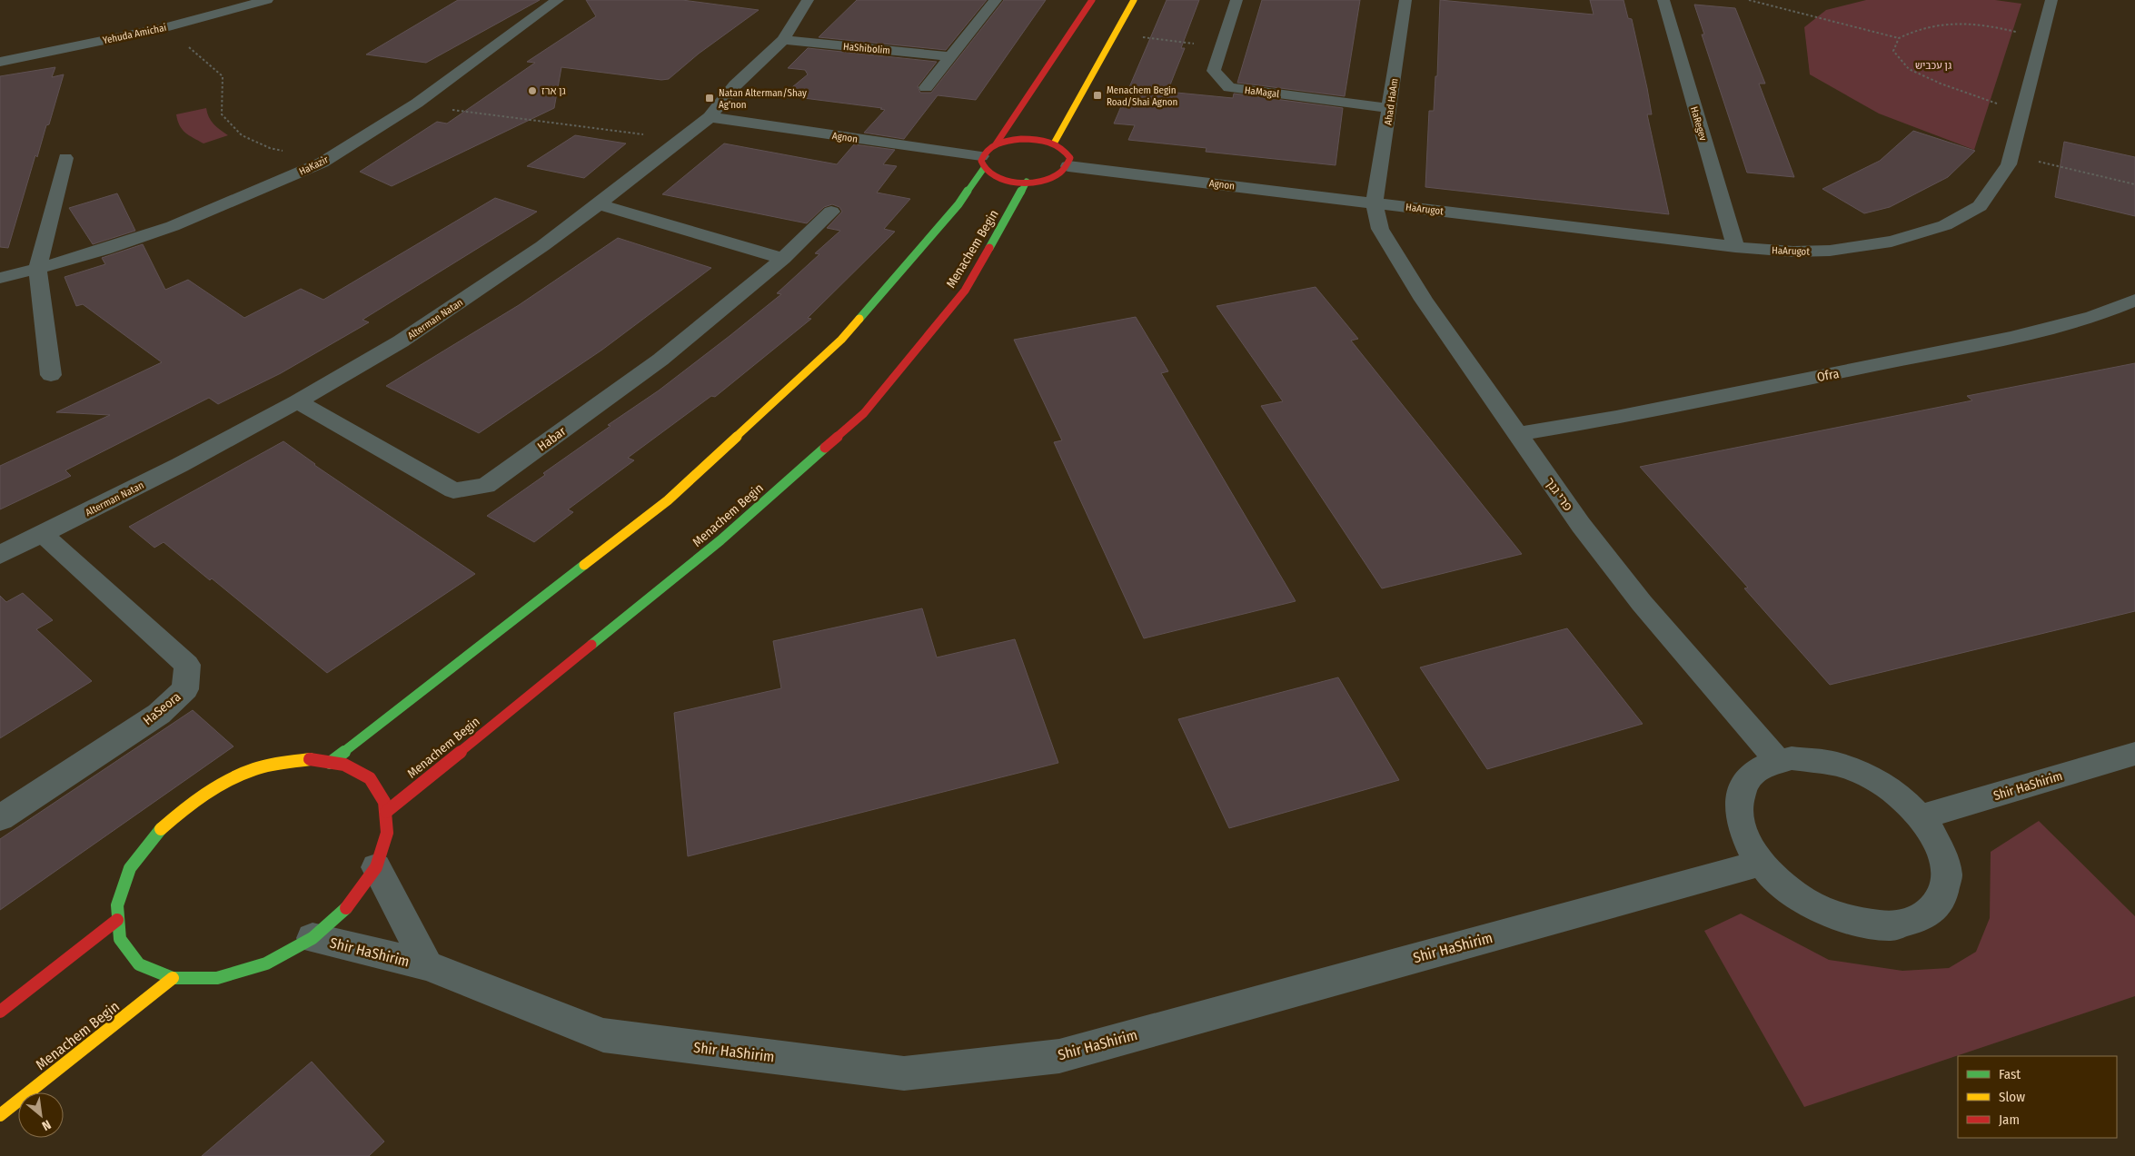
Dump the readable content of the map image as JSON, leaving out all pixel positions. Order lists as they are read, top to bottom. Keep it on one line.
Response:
{"streets":{"main road":["Menachem Begin"],"street":["Yehuda Amichai","HaShibolim","HaMagal","Ahad HaAm","HaRegev","Agnon","HaKazir","HaArugot","Alterman Natan","Ofra","Habar","פרי גנך","HaSeora","Shir HaShirim"]},"crossings":[["HaShibolim","Alterman Natan"],["HaMagal","Ahad HaAm"],["Ahad HaAm","Agnon"],["Ahad HaAm","HaArugot"],["Ahad HaAm","פרי גנך"],["HaRegev","HaArugot"],["Agnon","HaArugot"],["Agnon","Alterman Natan"],["Agnon","פרי גנך"],["HaArugot","פרי גנך"],["Alterman Natan","Habar"],["Alterman Natan","HaSeora"],["Ofra","פרי גנך"]],"parks":["גן עכביש"],"places":{"other":["גן ארז"],"transit":["Menachem Begin Road/Shai Agnon","Natan Alterman/Shay Ag'non"]},"legend":["Fast","Slow","Jam"],"north":"bottom right"}
